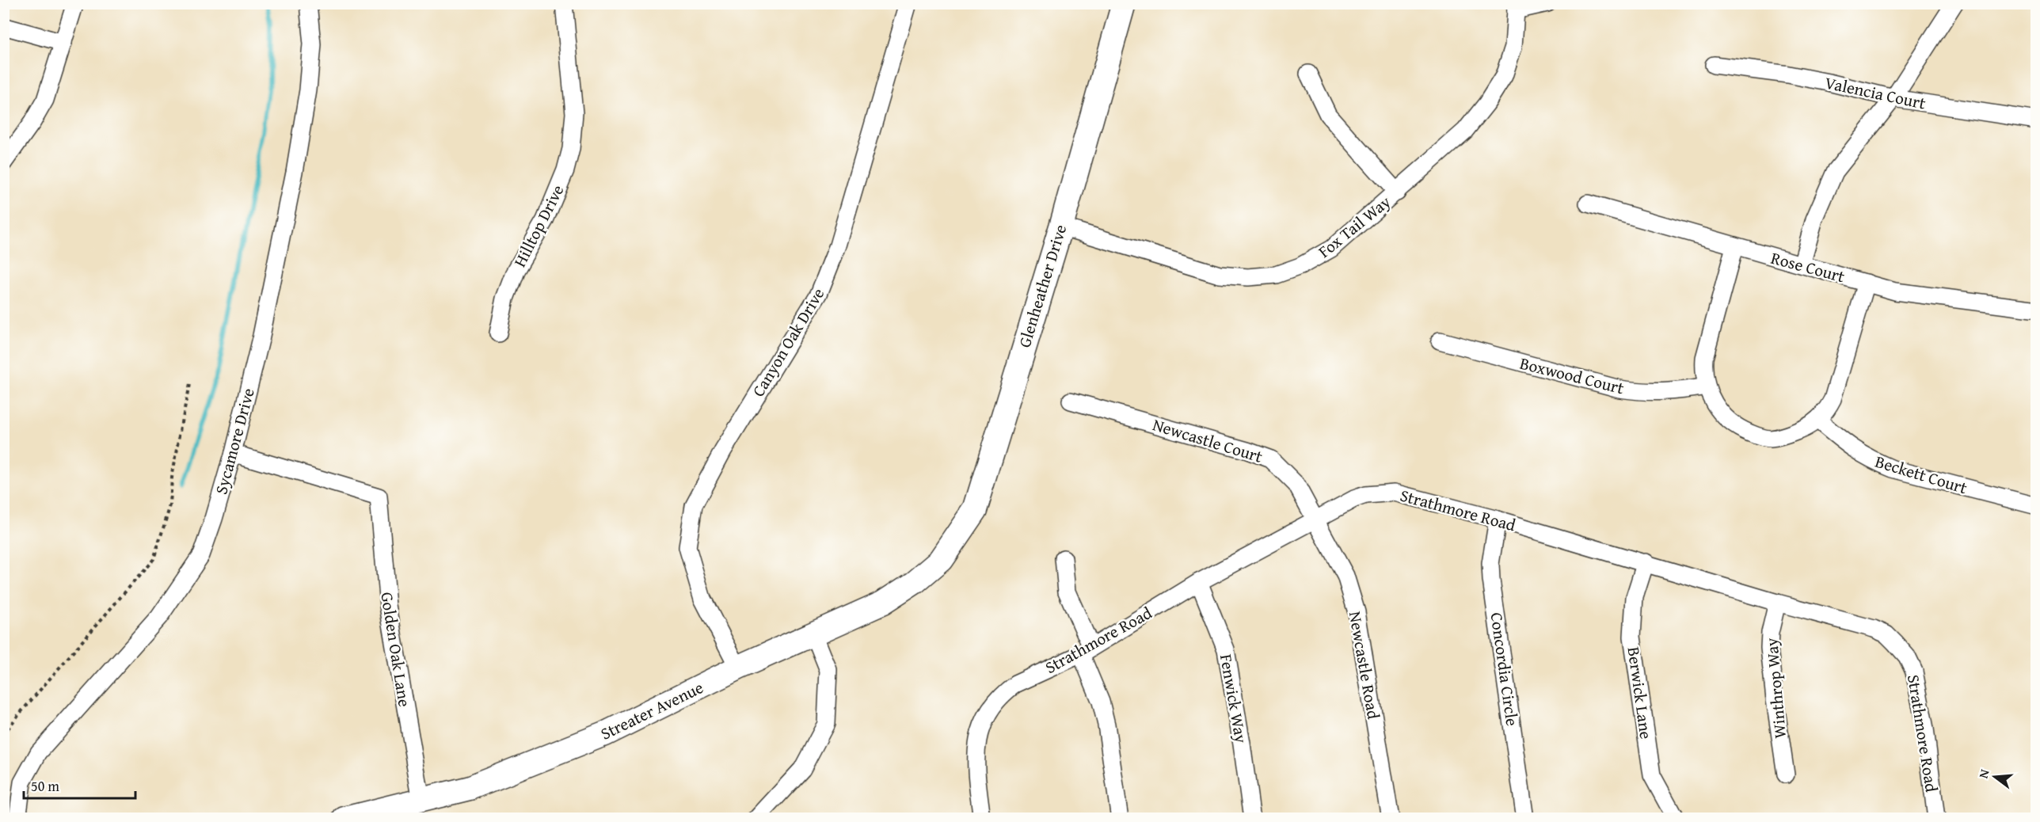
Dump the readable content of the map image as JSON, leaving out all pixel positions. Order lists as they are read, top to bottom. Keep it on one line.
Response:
{"streets":{"street":["Valencia Court","Hilltop Drive","Fox Tail Way","Rose Court","Glenheather Drive","Canyon Oak Drive","Boxwood Court","Newcastle Court","Sycamore Drive","Beckett Court","Strathmore Road","Golden Oak Lane","Newcastle Road","Concordia Circle","Winthrop Way","Berwick Lane","Fenwick Way","Streater Avenue"]},"crossings":[["Fox Tail Way","Glenheather Drive"],["Glenheather Drive","Streater Avenue"],["Canyon Oak Drive","Streater Avenue"],["Newcastle Court","Strathmore Road"],["Newcastle Court","Newcastle Road"],["Sycamore Drive","Golden Oak Lane"],["Strathmore Road","Newcastle Road"],["Strathmore Road","Concordia Circle"],["Strathmore Road","Winthrop Way"],["Strathmore Road","Berwick Lane"],["Strathmore Road","Fenwick Way"],["Golden Oak Lane","Streater Avenue"]],"scale_bar":"50 m","north":"left"}
